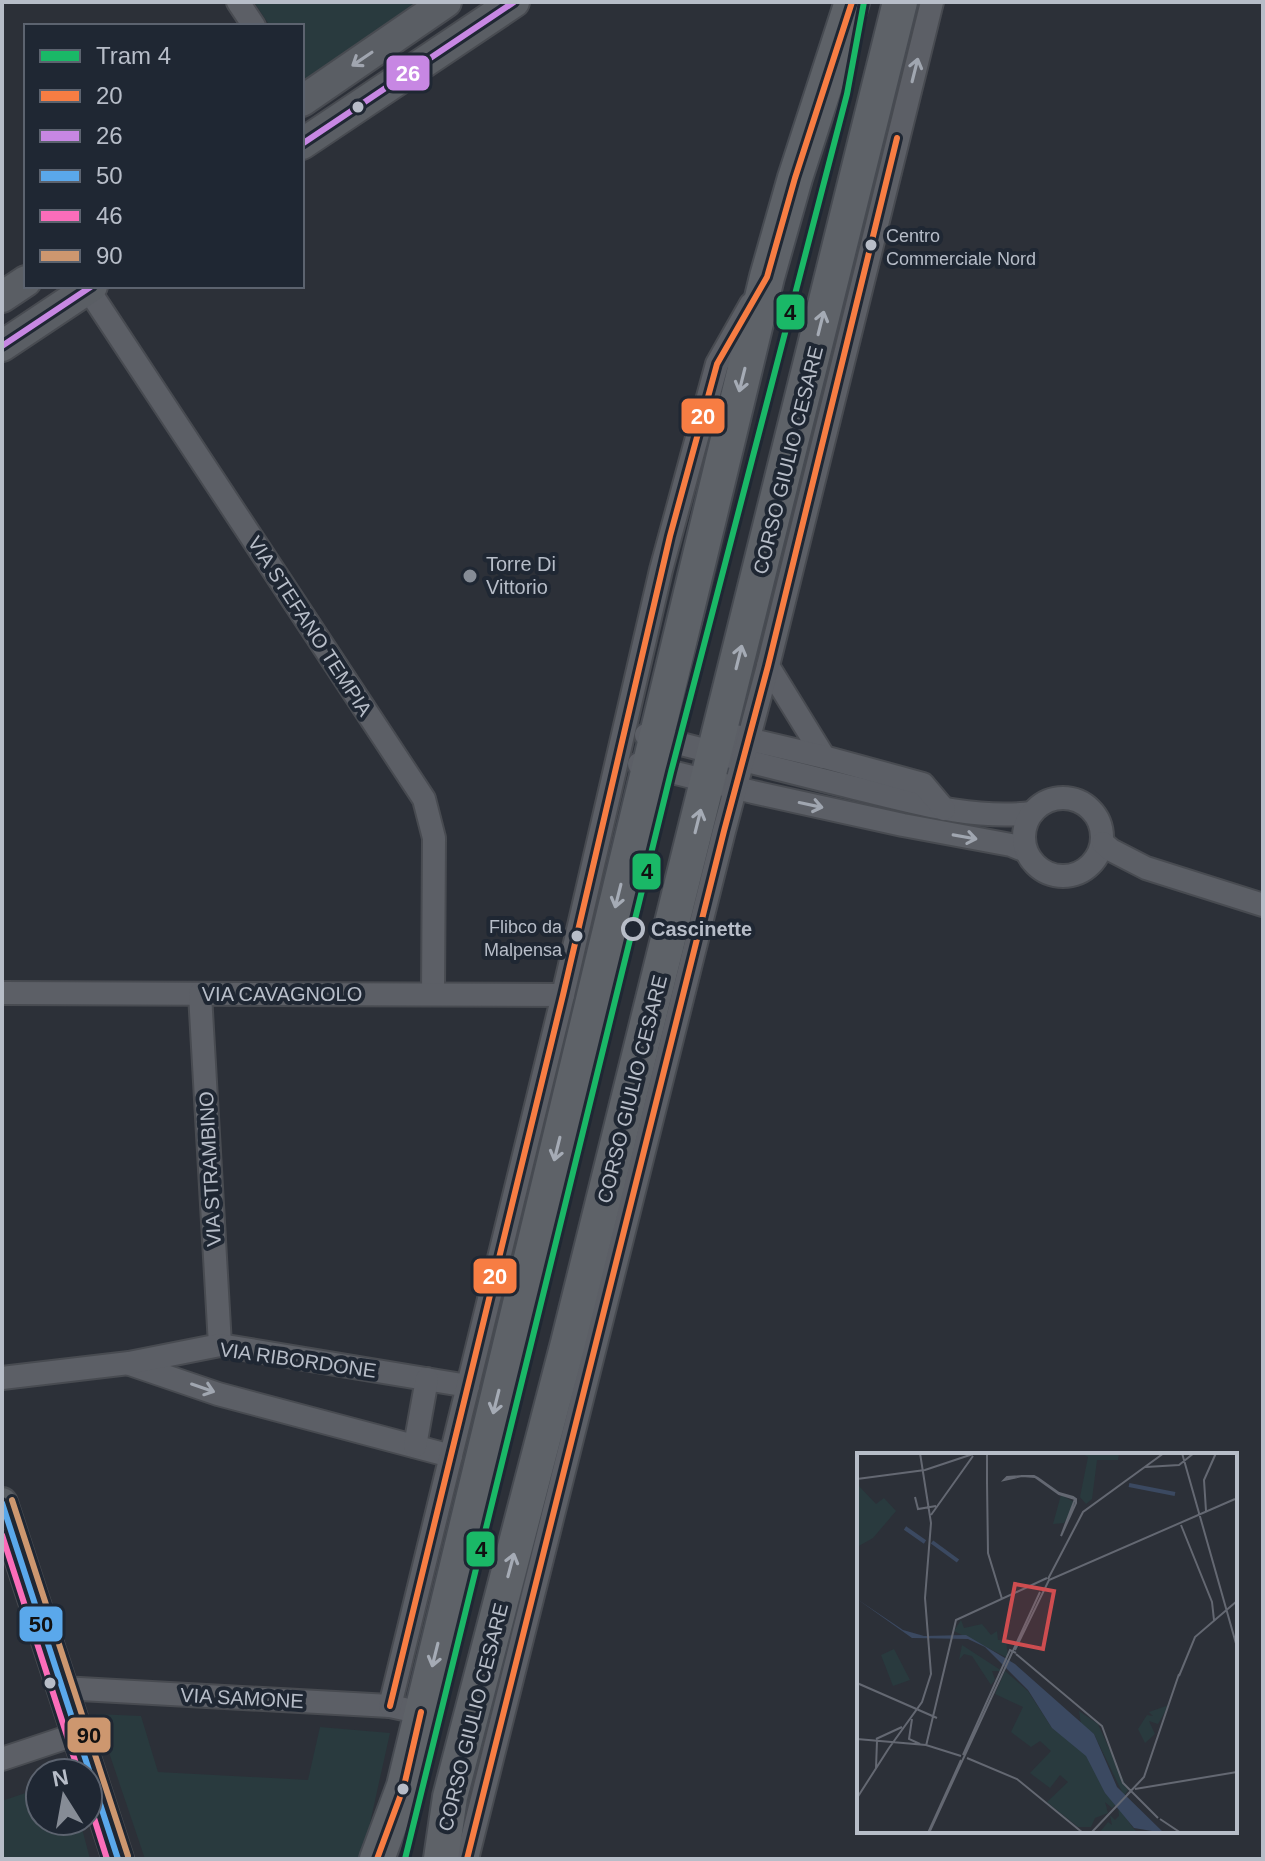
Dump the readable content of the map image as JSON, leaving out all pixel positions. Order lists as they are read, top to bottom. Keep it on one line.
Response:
{"streets":{"main road":["CORSO GIULIO CESARE"],"street":["VIA STEFANO TEMPIA","VIA CAVAGNOLO","VIA STRAMBINO","VIA RIBORDONE","VIA SAMONE"]},"crossings":[["VIA STEFANO TEMPIA","VIA CAVAGNOLO"],["VIA CAVAGNOLO","VIA STRAMBINO"],["VIA STRAMBINO","VIA RIBORDONE"]],"places":["Centro Commerciale Nord","Torre Di Vittorio","Cascinette","Flibco da Malpensa"],"lines":["tram line 4","transit line 20","transit line 26","transit line 90","transit line 50","transit line 46"],"legend":["Tram 4","20","26","50","46","90"],"north":"top"}
